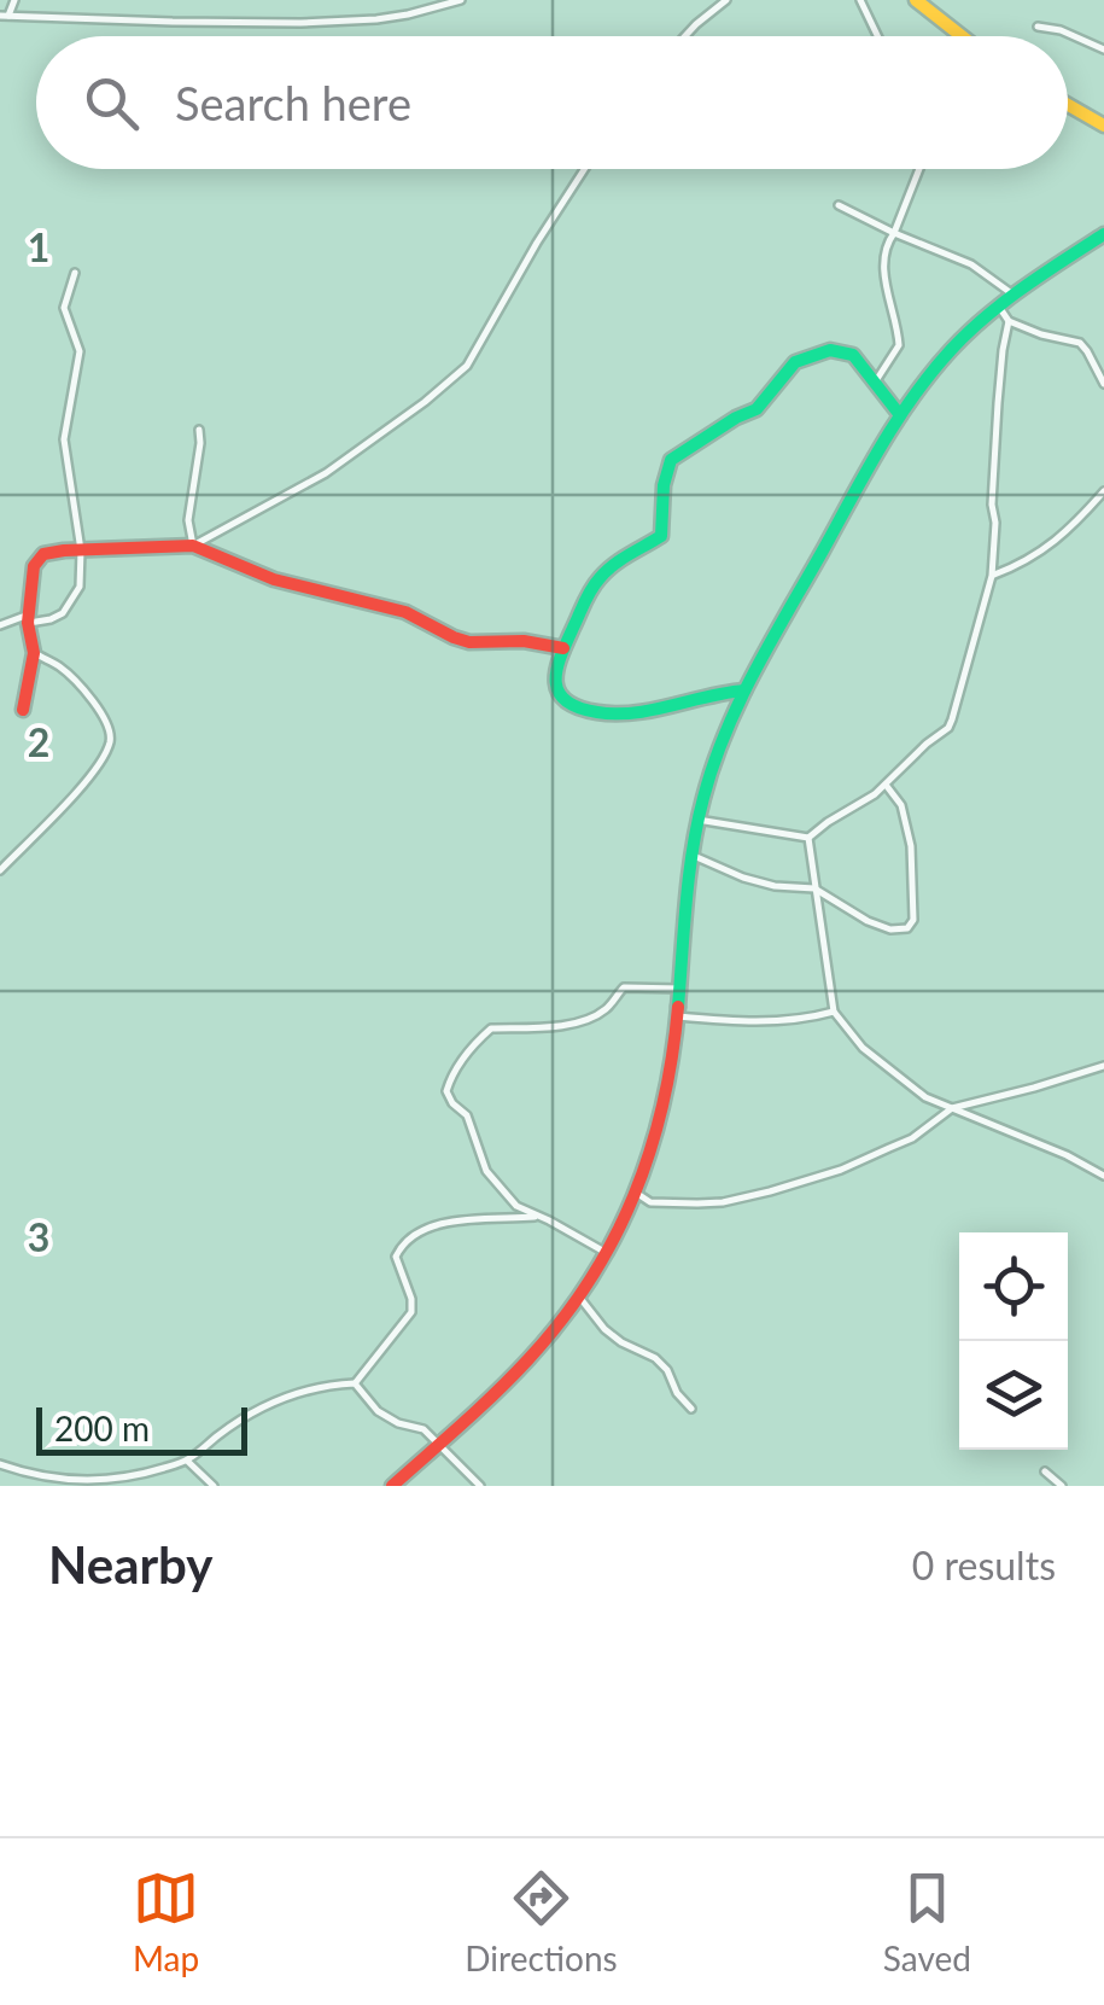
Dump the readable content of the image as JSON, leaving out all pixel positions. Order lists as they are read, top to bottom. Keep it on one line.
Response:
{"scale_bar":"200 m","page":{"search":"Search here","scale":"200 m","heading":["Nearby","0 results"],"nav":["Map","Directions","Saved"]},"grid":{"rows":["1","2","3"]}}
